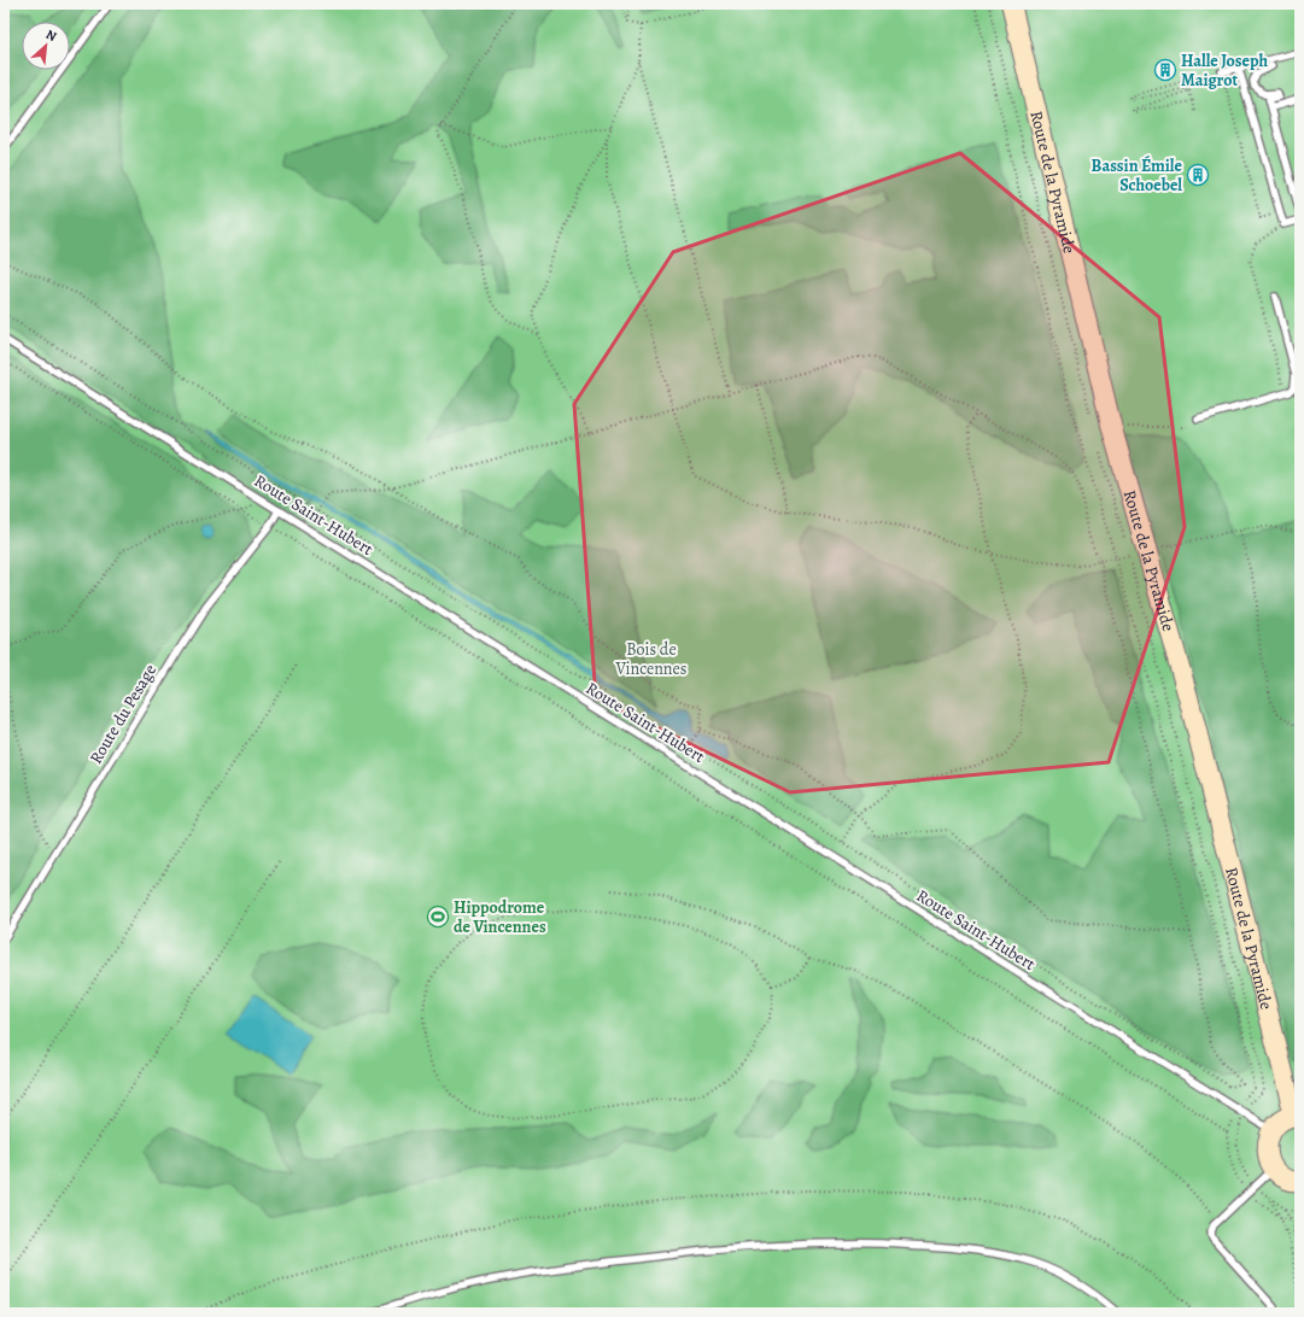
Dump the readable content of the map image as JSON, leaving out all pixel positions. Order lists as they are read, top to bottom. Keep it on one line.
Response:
{"streets":{"street":["Route de la Pyramide"],"lane":["Route Saint-Hubert","Route du Pesage"]},"crossings":[["Route Saint-Hubert","Route du Pesage"]],"parks":["Bois de Vincennes"],"places":{"building":["Halle Joseph Maigrot","Bassin Émile Schoebel"],"sports":["Hippodrome de Vincennes"]},"north":"top right"}
